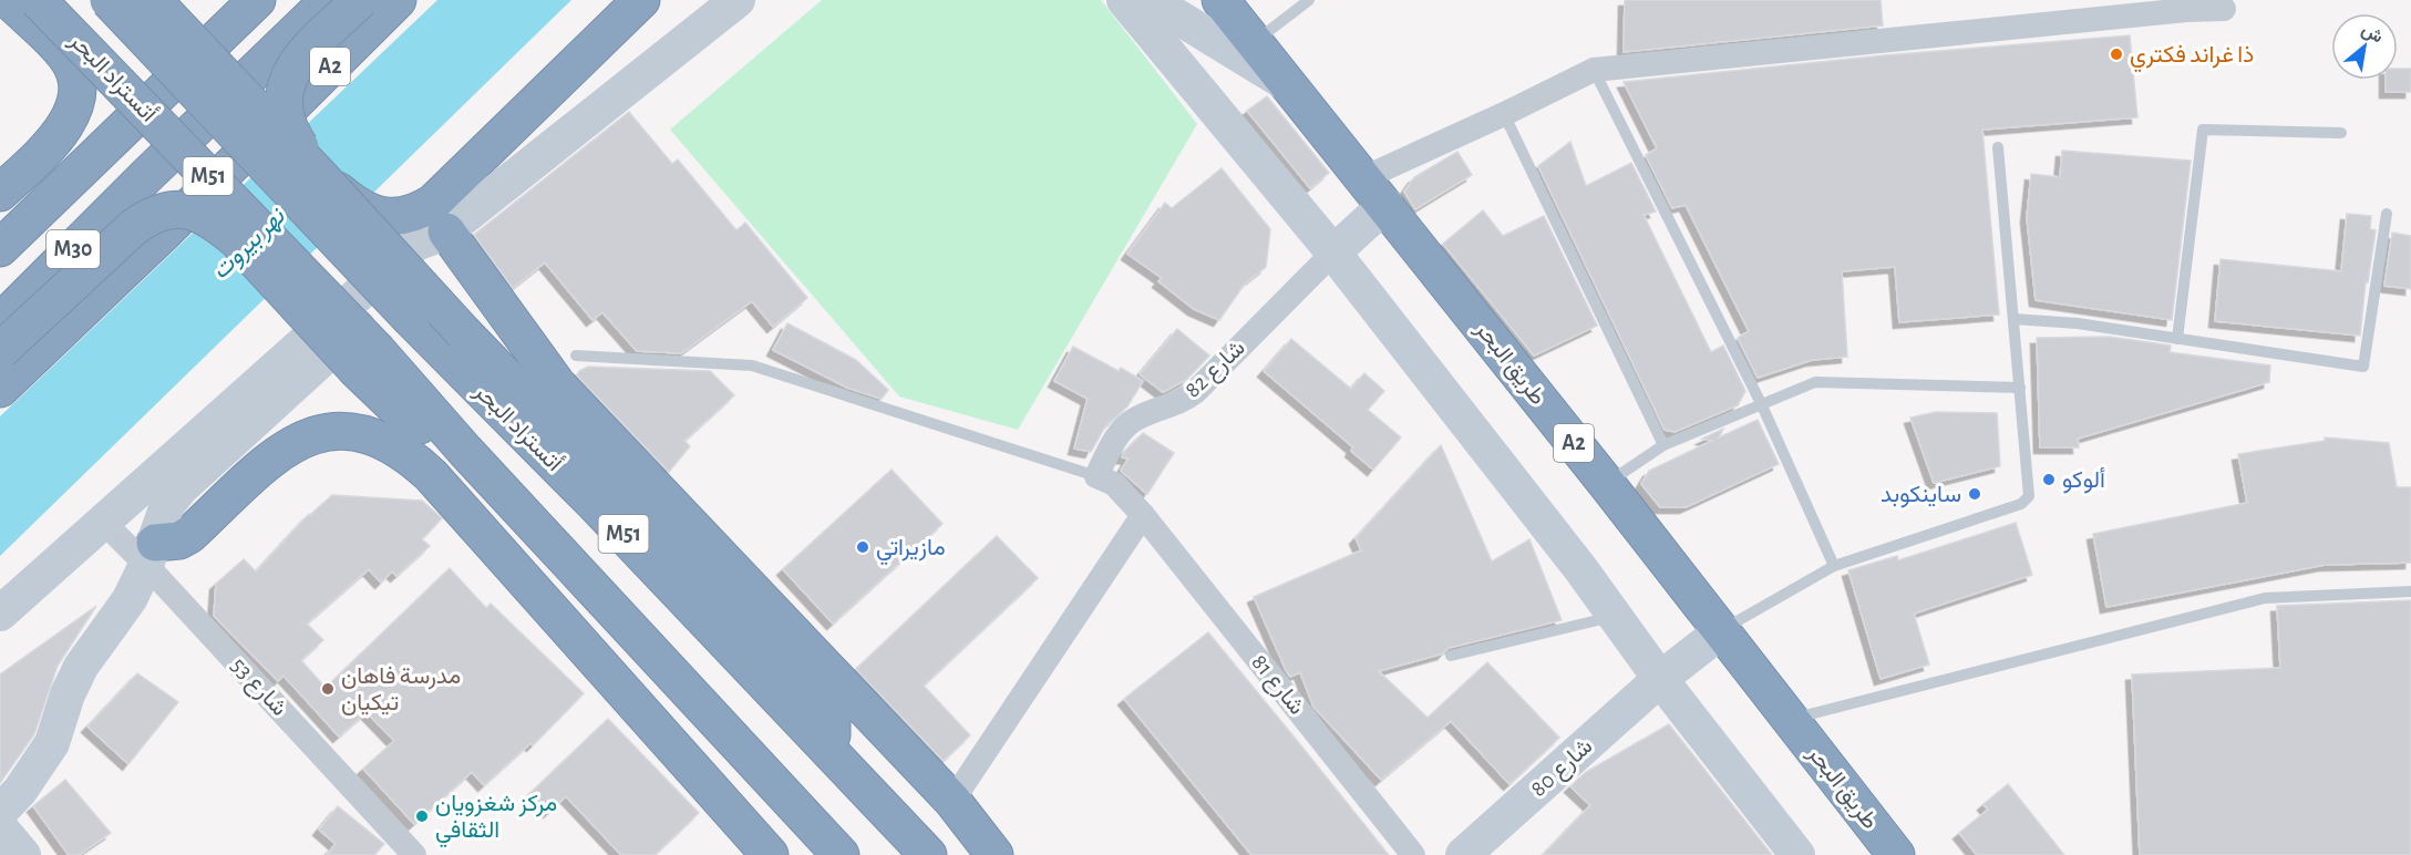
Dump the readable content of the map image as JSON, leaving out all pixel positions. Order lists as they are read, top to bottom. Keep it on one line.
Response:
{"streets":{"highway":["A2","أتستراد البحر","M51","M30","طريق البحر"],"main road":["شارع 80"],"street":["شارع 82","شارع 81","شارع 53"]},"crossings":[["أتستراد البحر","M51"],["طريق البحر","شارع 80"],["شارع 82","شارع 81"]],"water":["نهر بيروت"],"places":["ذا غراند فكتري","ألوكو","ساينكوبد","مازيراتي","مدرسة فاهان تيكيان","مركز شغزويان الثقافي"],"north":"top right"}
